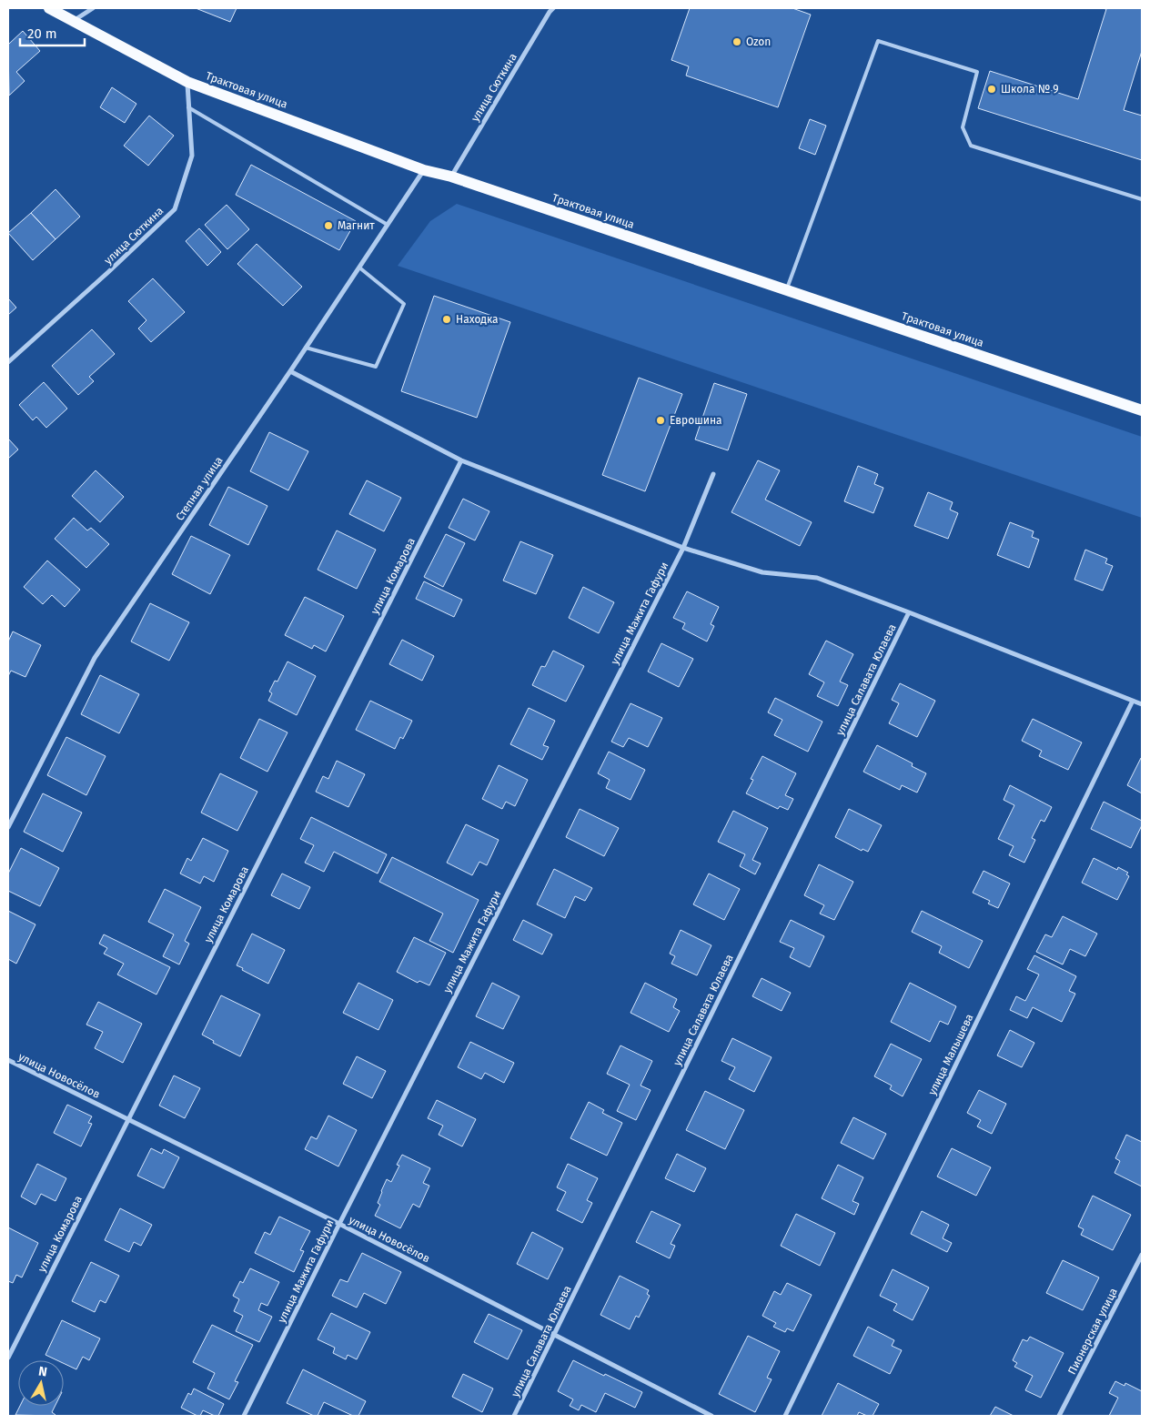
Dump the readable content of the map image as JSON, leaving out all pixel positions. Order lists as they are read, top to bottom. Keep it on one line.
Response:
{"streets":{"main road":["Трактовая улица"],"street":["улица Сюткина","Степная улица","улица Комарова","улица Мажита Гафури","улица Салавата Юлаева","улица Малышева","улица Новосёлов","Пионерская улица"]},"crossings":[["улица Сюткина","Трактовая улица"],["Трактовая улица","Степная улица"],["улица Комарова","улица Новосёлов"],["улица Мажита Гафури","улица Новосёлов"],["улица Салавата Юлаева","улица Новосёлов"]],"places":["Ozon","Школа № 9","Магнит","Находка","Еврошина"],"scale_bar":"20 m","north":"top"}
